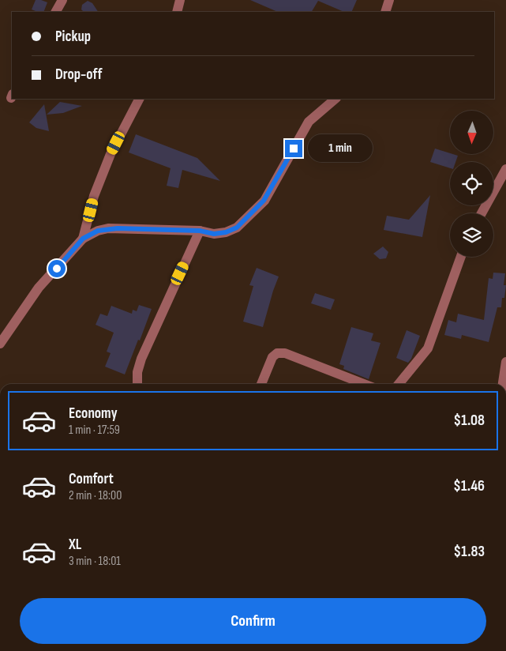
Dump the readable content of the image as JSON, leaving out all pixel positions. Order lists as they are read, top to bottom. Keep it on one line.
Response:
{"north":"bottom","page":{"banner":["Pickup","Drop-off"],"bubble":"1 min","list":[{"name":"Economy","note":"1 min · 17:59","value":"$1.08"},{"name":"Comfort","note":"2 min · 18:00","value":"$1.46"},{"name":"XL","note":"3 min · 18:01","value":"$1.83"}],"buttons":"Confirm"}}
